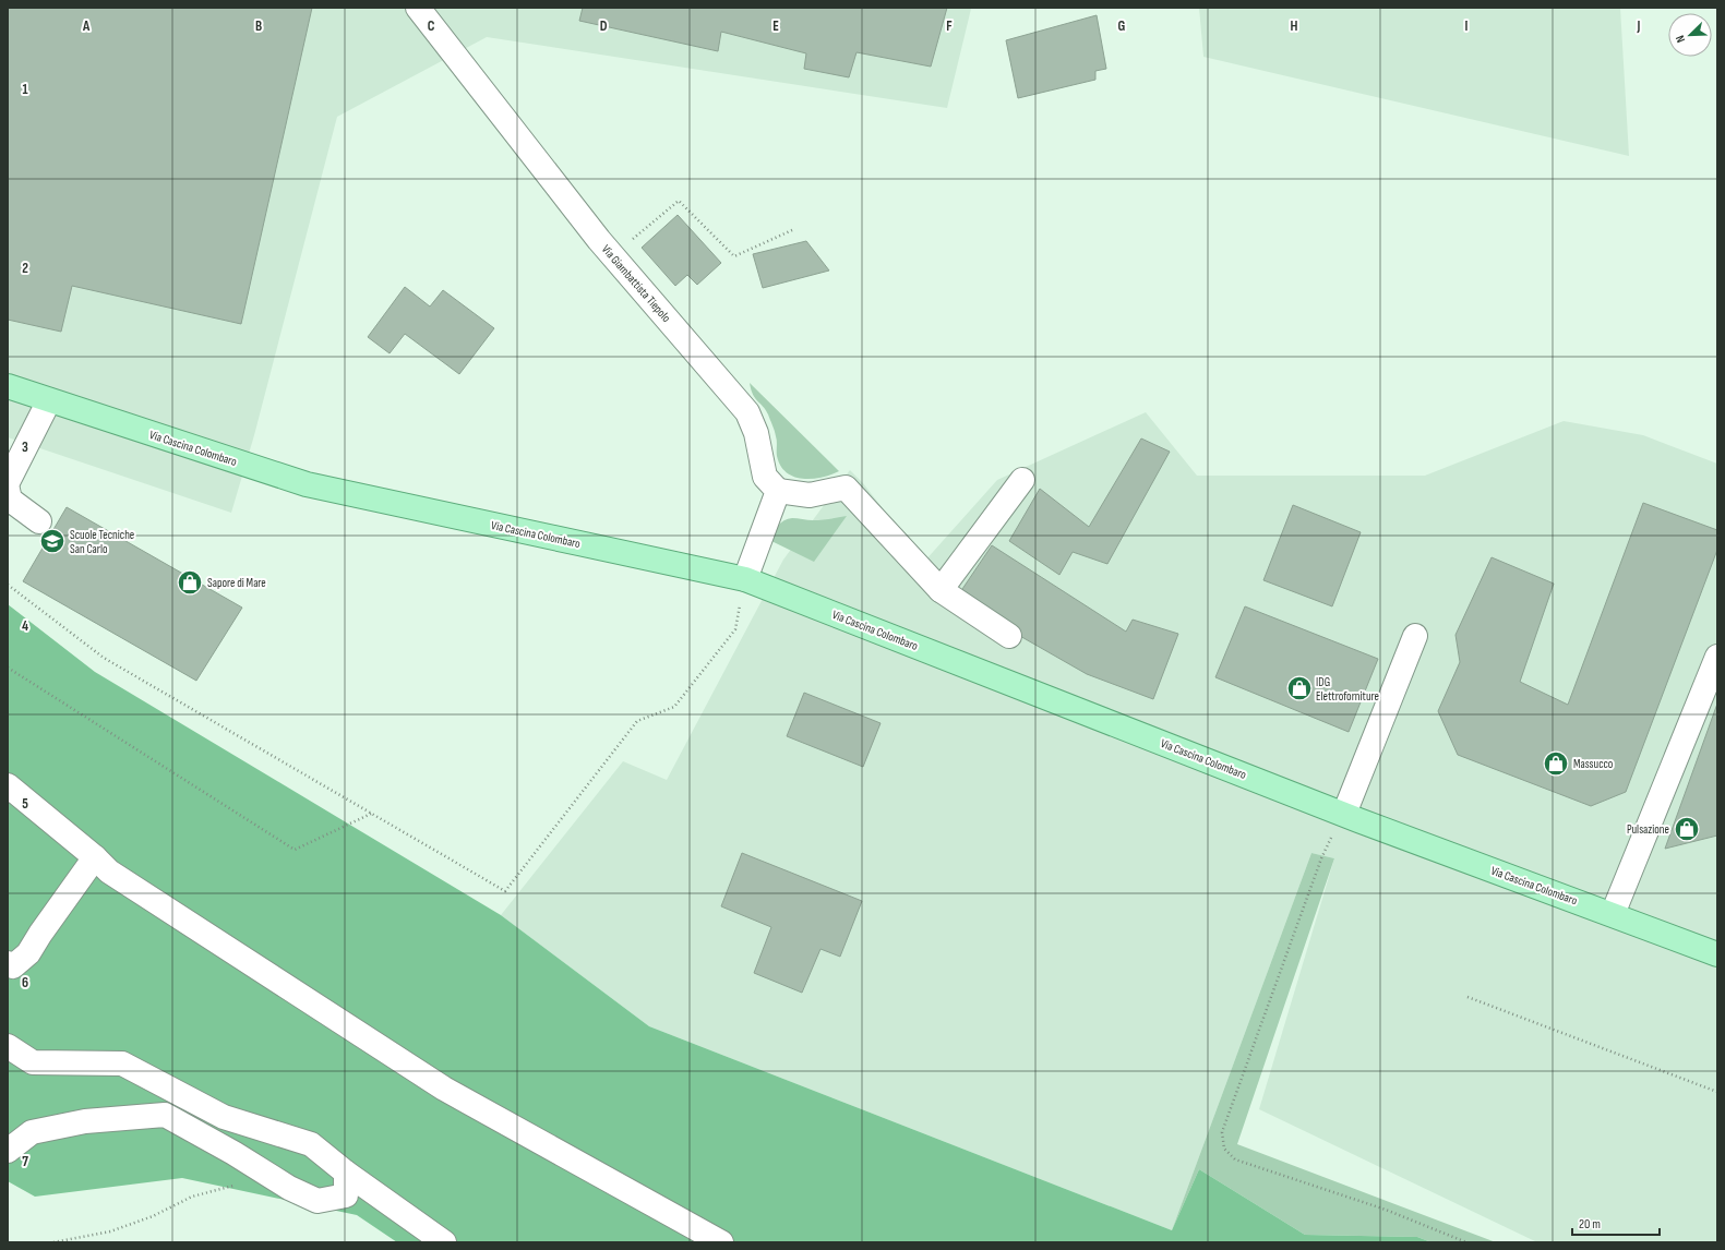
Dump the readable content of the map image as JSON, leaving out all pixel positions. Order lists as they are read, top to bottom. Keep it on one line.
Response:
{"streets":{"main road":["Via Cascina Colombaro"],"street":["Via Giambattista Tiepolo"]},"places":{"school or university":["Scuole Tecniche San Carlo"],"shop":["Sapore di Mare","IDG Elettroforniture","Massucco","Pulsazione"]},"scale_bar":"20 m","north":"bottom left","grid":{"columns":["A","B","C","D","E","F","G","H","I","J"],"rows":["1","2","3","4","5","6","7"]}}
